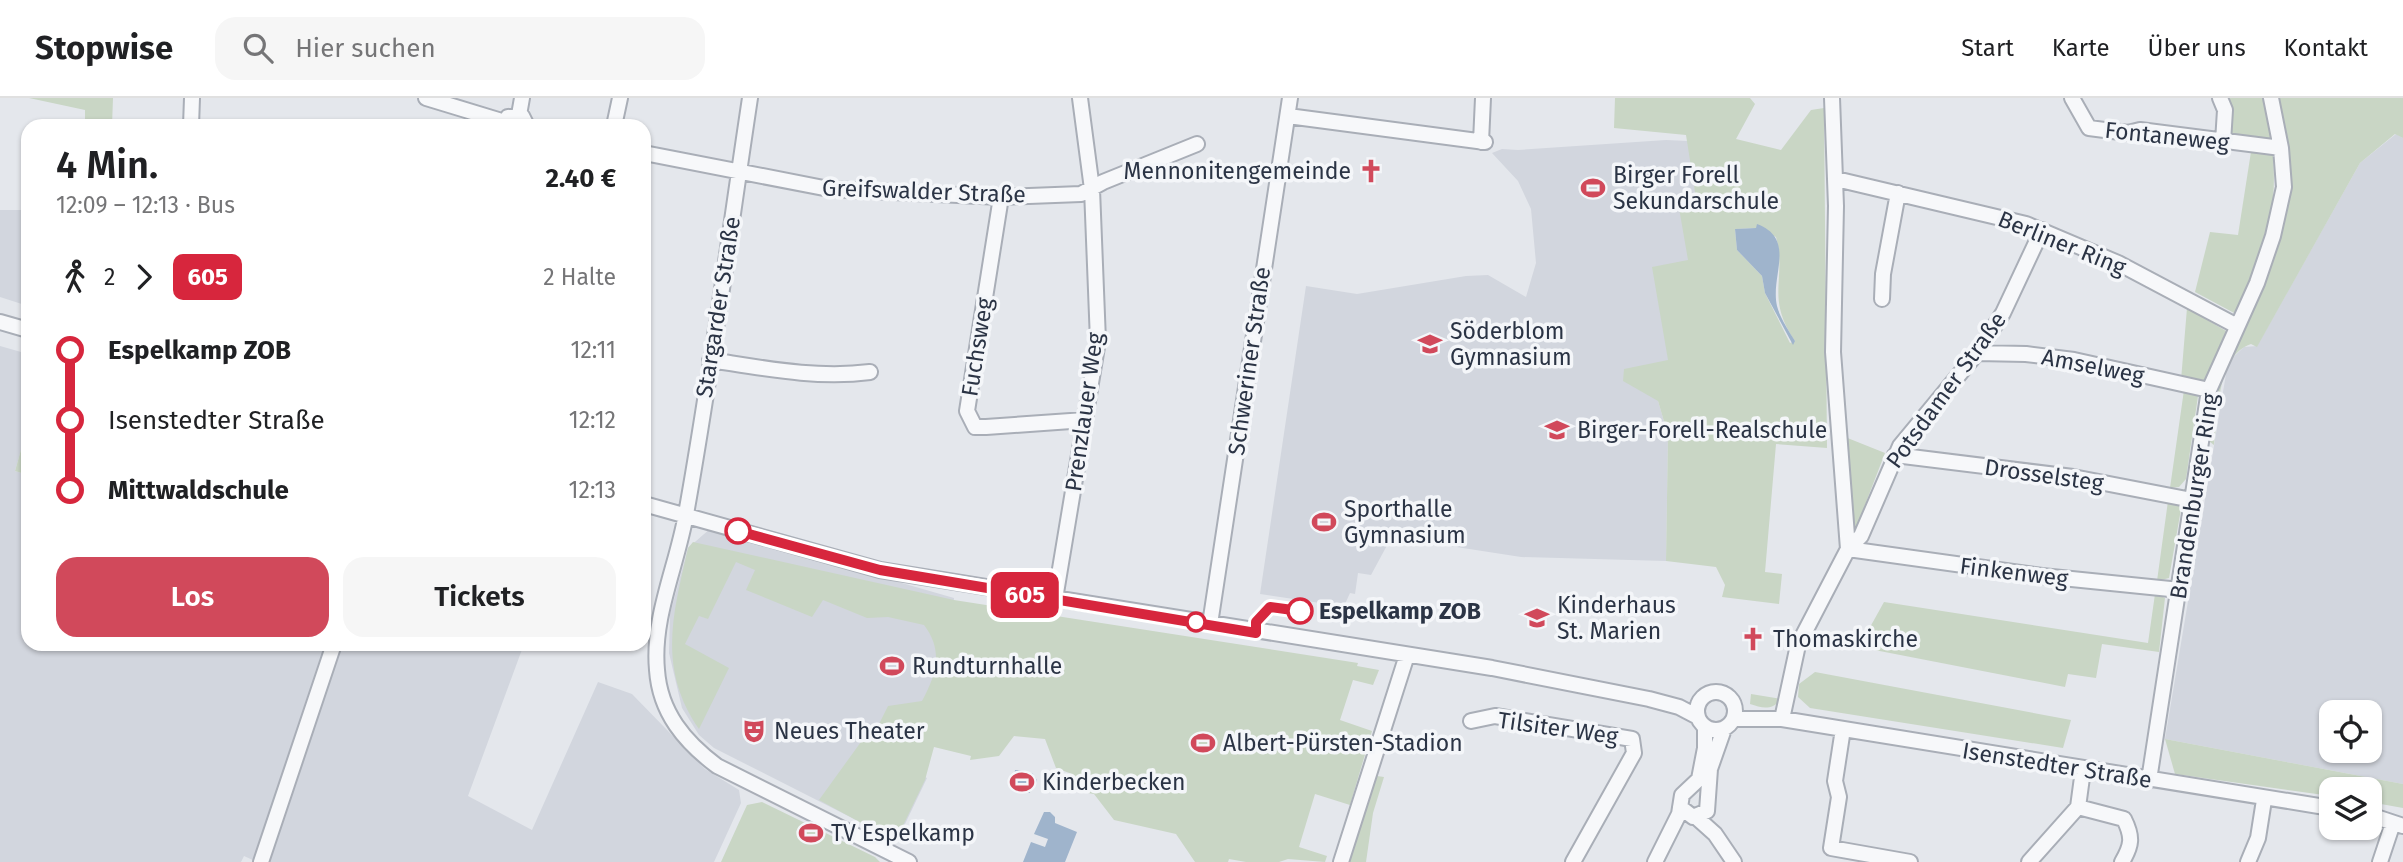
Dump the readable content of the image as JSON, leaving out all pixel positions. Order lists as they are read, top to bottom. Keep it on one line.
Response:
{"streets":{"street":["Fontaneweg","Greifswalder Straße","Berliner Ring","Stargarder Straße","Fuchsweg","Schweriner Straße","Amselweg","Potsdamer Straße","Prenzlauer Weg","Drosselsteg","Brandenburger Ring","Finkenweg","Tilsiter Weg","Isenstedter Straße"]},"crossings":[["Fontaneweg","Brandenburger Ring"],["Greifswalder Straße","Stargarder Straße"],["Greifswalder Straße","Fuchsweg"],["Greifswalder Straße","Prenzlauer Weg"],["Berliner Ring","Potsdamer Straße"],["Berliner Ring","Brandenburger Ring"],["Fuchsweg","Prenzlauer Weg"],["Amselweg","Potsdamer Straße"],["Amselweg","Brandenburger Ring"],["Potsdamer Straße","Drosselsteg"],["Potsdamer Straße","Finkenweg"],["Drosselsteg","Brandenburger Ring"],["Brandenburger Ring","Finkenweg"],["Brandenburger Ring","Isenstedter Straße"]],"places":{"church":["Mennonitengemeinde","Thomaskirche"],"sports":["Birger Forell Sekundarschule","Sporthalle Gymnasium","Rundturnhalle","Albert-Pürsten-Stadion","Kinderbecken","TV Espelkamp"],"school or university":["Söderblom Gymnasium","Birger-Forell-Realschule","Kinderhaus St. Marien"],"other":["Espelkamp ZOB"],"theatre":["Neues Theater"]},"lines":["bus line 605"],"page":{"header":"Stopwise","search":"Hier suchen","nav":["Start","Karte","Über uns","Kontakt"],"on_map":"605","heading":["4 Min.","12:09 – 12:13 · Bus","2.40 €"],"legs":["2","605","2 Halte"],"list":[{"name":"Espelkamp ZOB","value":"12:11"},{"name":"Isenstedter Straße","value":"12:12"},{"name":"Mittwaldschule","value":"12:13"}],"buttons":["Los","Tickets"]}}
